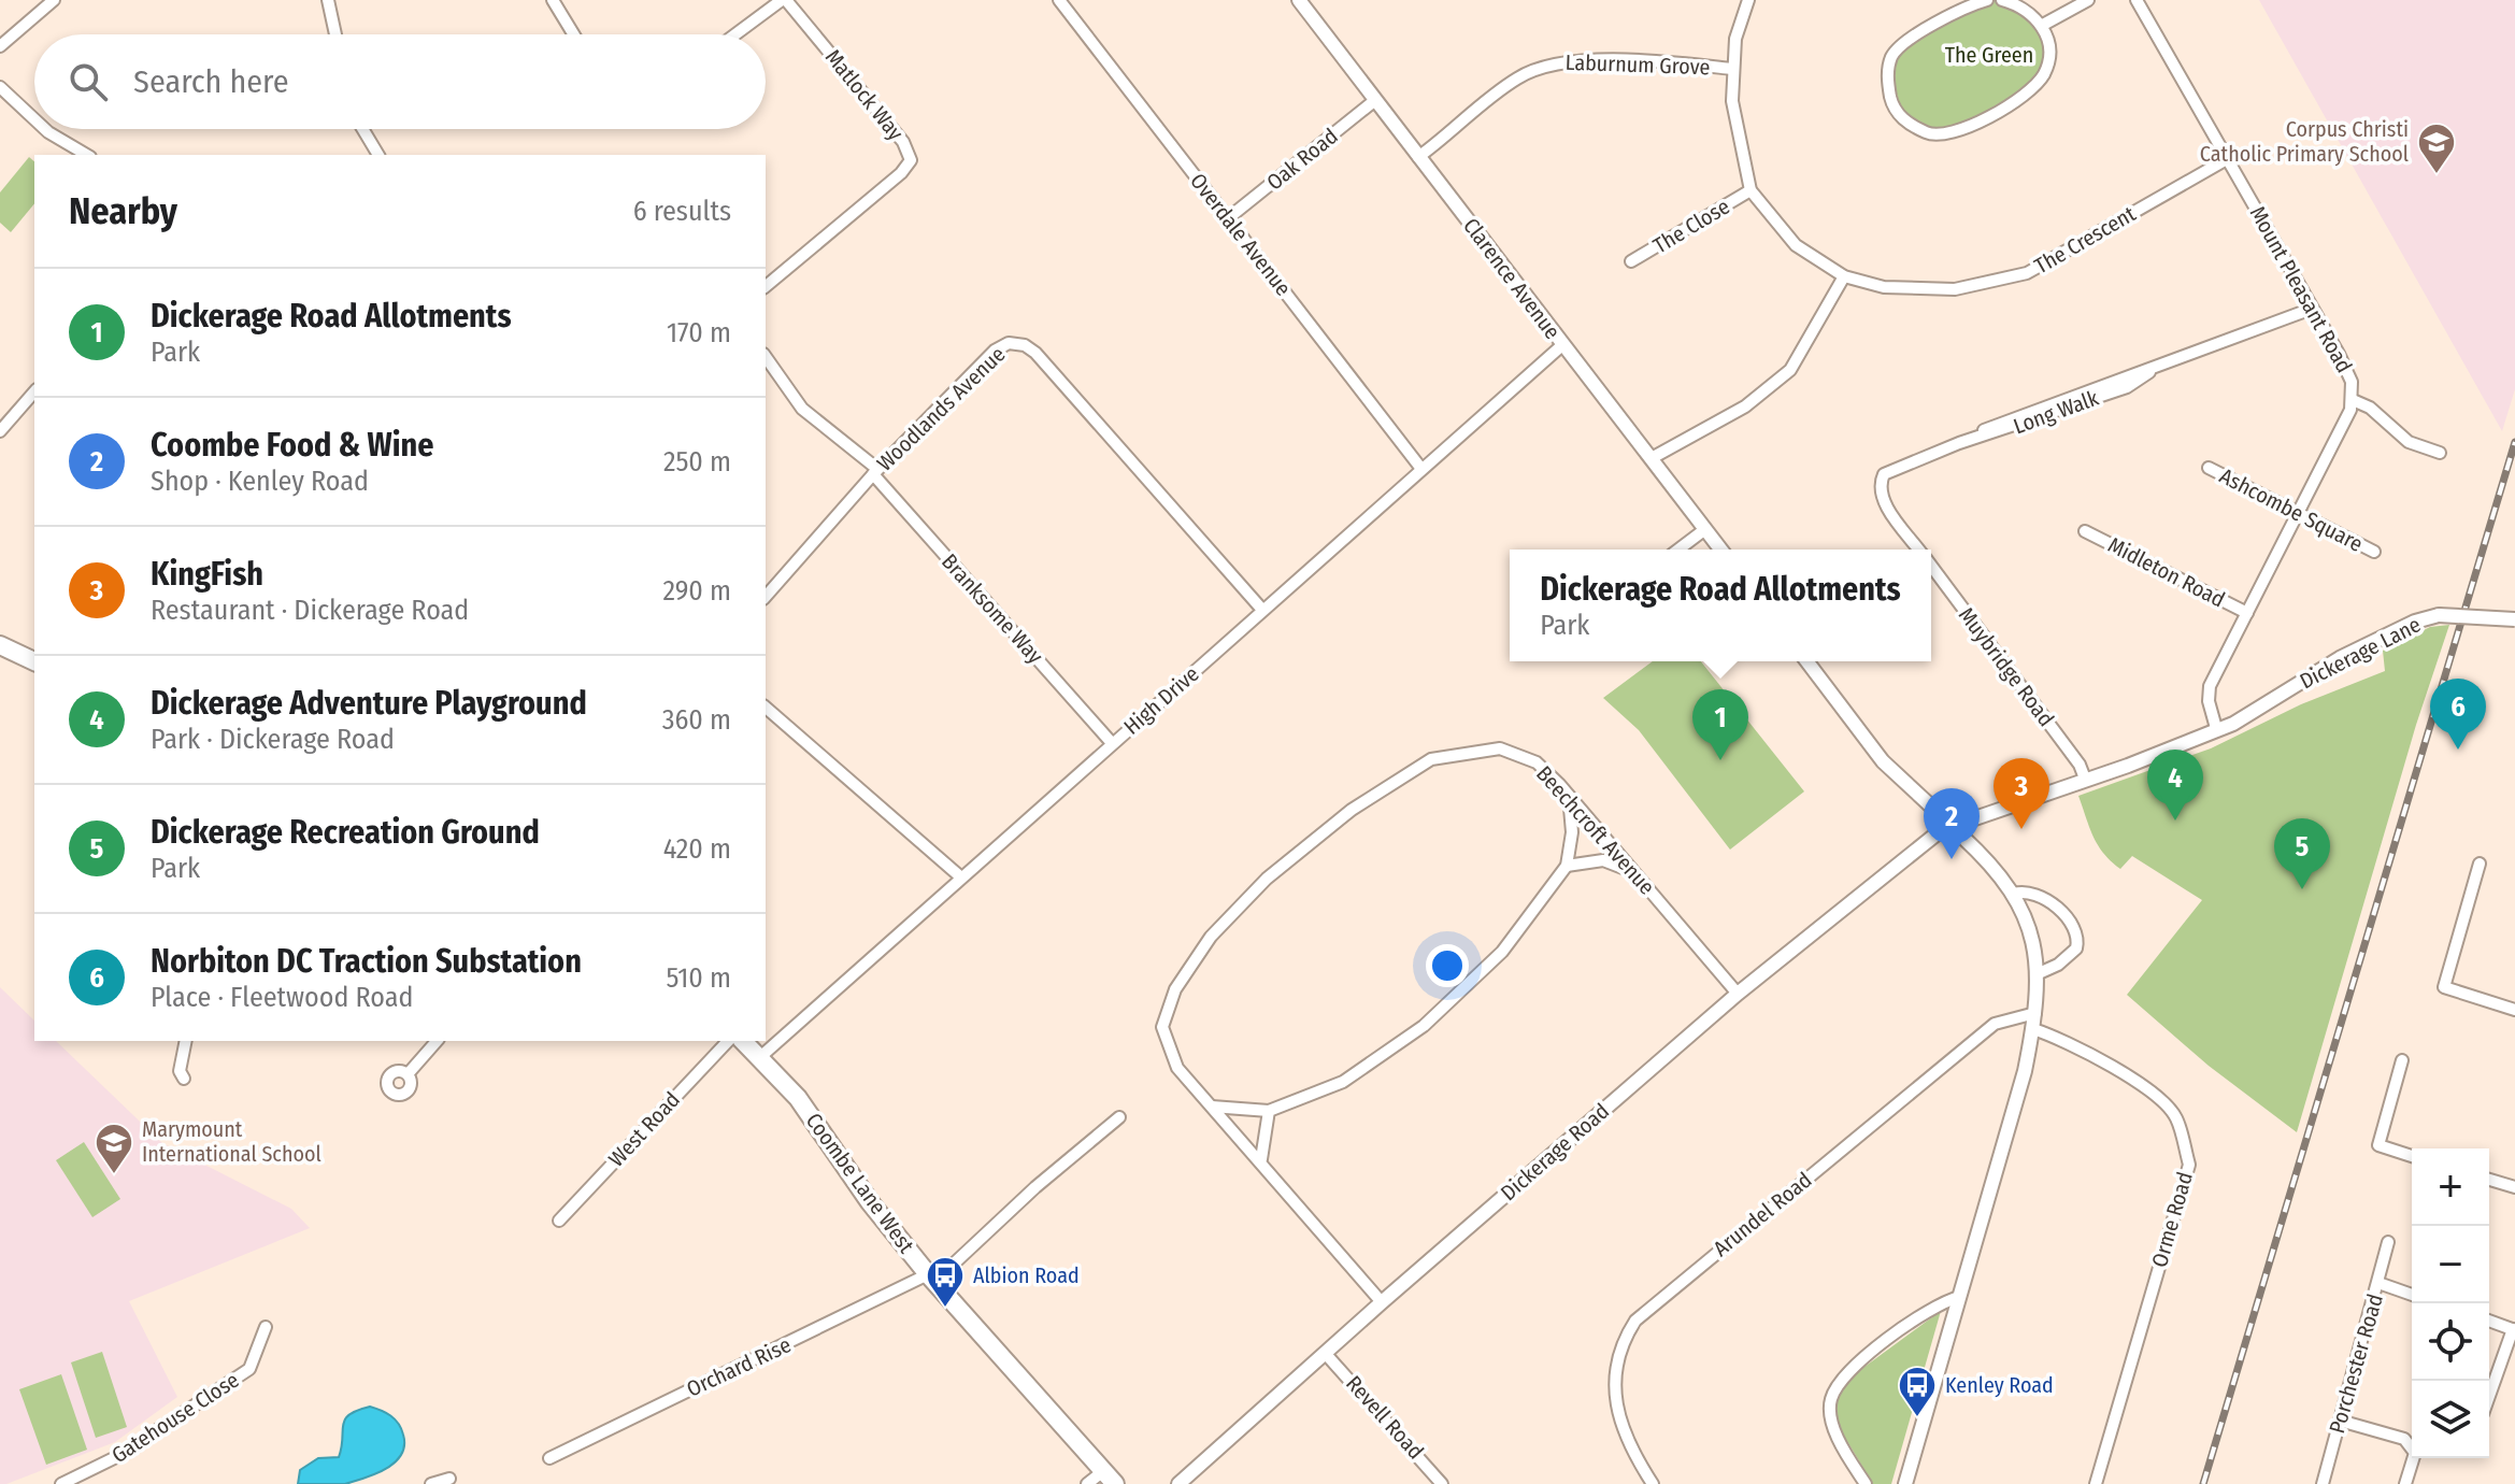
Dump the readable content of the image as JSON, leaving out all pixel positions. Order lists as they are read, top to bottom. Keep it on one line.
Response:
{"streets":{"main road":["Coombe Lane West"],"street":["Laburnum Grove","Matlock Way","Oak Road","The Close","Overdale Avenue","The Crescent","Clarence Avenue","Mount Pleasant Road","Woodlands Avenue","Long Walk","Ashcombe Square","Midleton Road","Branksome Way","Dickerage Lane","Muybridge Road","High Drive","Beechcroft Avenue","West Road","Dickerage Road","Arundel Road","Orme Road","Porchester Road","Orchard Rise","Gatehouse Close","Revell Road"]},"crossings":[["Laburnum Grove","The Crescent"],["Laburnum Grove","Clarence Avenue"],["Oak Road","Overdale Avenue"],["Oak Road","Clarence Avenue"],["The Close","The Crescent"],["Overdale Avenue","High Drive"],["The Crescent","Mount Pleasant Road"],["Clarence Avenue","High Drive"],["Mount Pleasant Road","Long Walk"],["Mount Pleasant Road","Ashcombe Square"],["Mount Pleasant Road","Midleton Road"],["Mount Pleasant Road","Dickerage Lane"],["Woodlands Avenue","Branksome Way"],["Woodlands Avenue","High Drive"],["Long Walk","Muybridge Road"],["Branksome Way","High Drive"],["High Drive","Coombe Lane West"],["Beechcroft Avenue","Dickerage Road"],["Dickerage Road","Revell Road"],["Coombe Lane West","Orchard Rise"]],"parks":["The Green"],"places":{"school or university":["Corpus Christi Catholic Primary School","Marymount International School"],"bus stop":["Albion Road","Kenley Road"]},"page":{"search":"Search here","heading":["Nearby","6 results"],"list":[{"mark":"1","name":"Dickerage Road Allotments","note":"Park","value":"170 m"},{"mark":"2","name":"Coombe Food & Wine","note":"Shop · Kenley Road","value":"250 m"},{"mark":"3","name":"KingFish","note":"Restaurant · Dickerage Road","value":"290 m"},{"mark":"4","name":"Dickerage Adventure Playground","note":"Park · Dickerage Road","value":"360 m"},{"mark":"5","name":"Dickerage Recreation Ground","note":"Park","value":"420 m"},{"mark":"6","name":"Norbiton DC Traction Substation","note":"Place · Fleetwood Road","value":"510 m"}],"popup":["Dickerage Road Allotments","Park"],"pins":["6","1","4","3","2","5"],"map_buttons":["+","−"]}}
